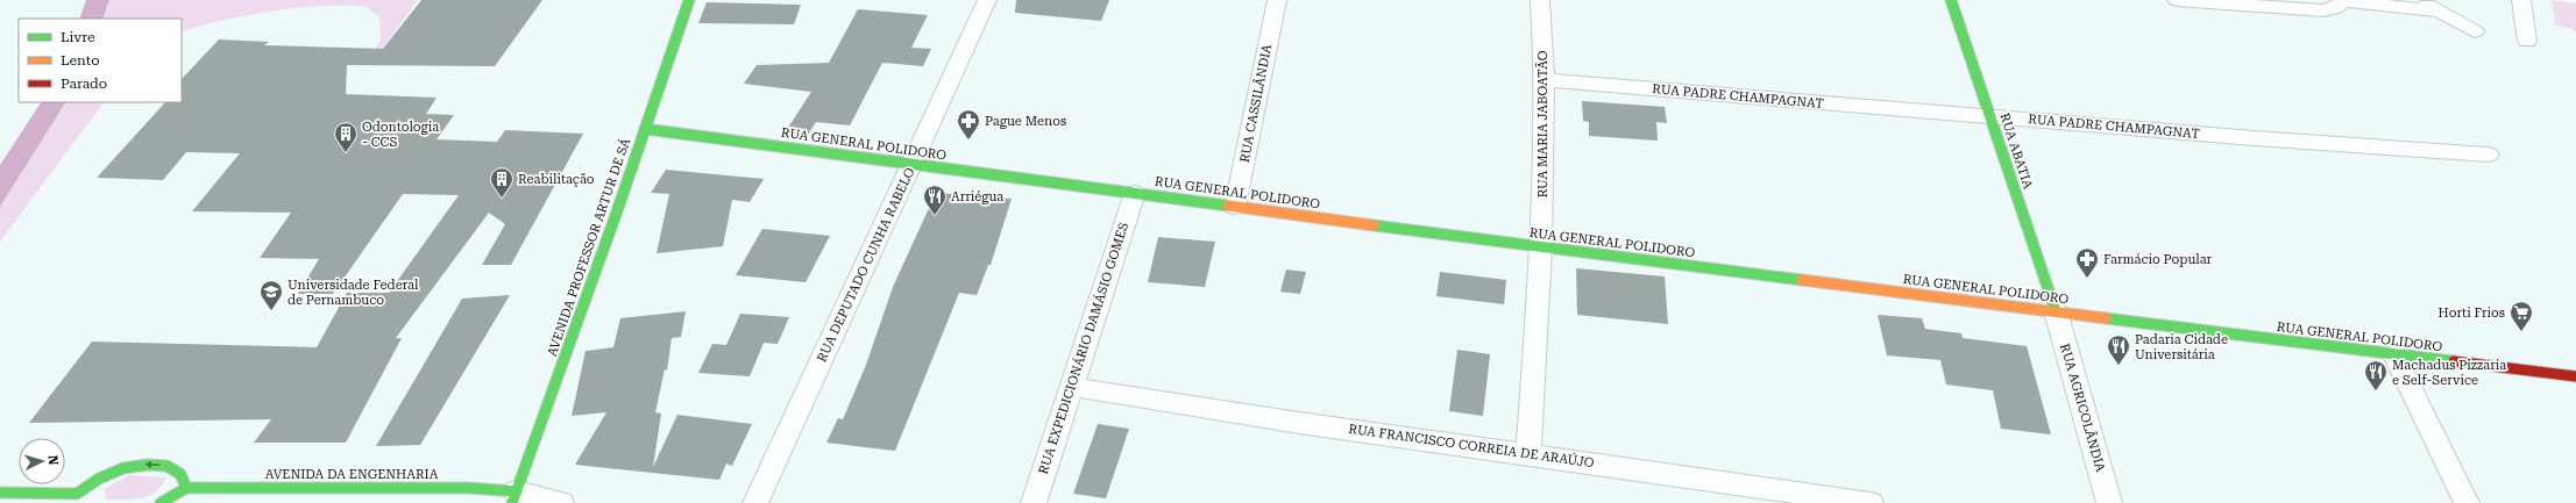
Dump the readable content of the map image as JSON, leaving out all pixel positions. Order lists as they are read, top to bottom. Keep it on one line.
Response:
{"streets":{"street":["RUA PADRE CHAMPAGNAT","RUA CASSILÂNDIA","RUA MARIA JABOATÃO","RUA GENERAL POLIDORO","RUA ABATIA","AVENIDA PROFESSOR ARTUR DE SÁ","RUA DEPUTADO CUNHA RABELO","RUA EXPEDICIONÁRIO DAMÁSIO GOMES","RUA AGRICOLÂNDIA","RUA FRANCISCO CORREIA DE ARAÚJO","AVENIDA DA ENGENHARIA"]},"crossings":[["RUA PADRE CHAMPAGNAT","RUA MARIA JABOATÃO"],["RUA PADRE CHAMPAGNAT","RUA ABATIA"],["RUA CASSILÂNDIA","RUA GENERAL POLIDORO"],["RUA MARIA JABOATÃO","RUA GENERAL POLIDORO"],["RUA MARIA JABOATÃO","RUA FRANCISCO CORREIA DE ARAÚJO"],["RUA GENERAL POLIDORO","RUA ABATIA"],["RUA GENERAL POLIDORO","AVENIDA PROFESSOR ARTUR DE SÁ"],["RUA GENERAL POLIDORO","RUA DEPUTADO CUNHA RABELO"],["RUA GENERAL POLIDORO","RUA EXPEDICIONÁRIO DAMÁSIO GOMES"],["RUA GENERAL POLIDORO","RUA AGRICOLÂNDIA"],["RUA ABATIA","RUA AGRICOLÂNDIA"],["AVENIDA PROFESSOR ARTUR DE SÁ","AVENIDA DA ENGENHARIA"],["RUA EXPEDICIONÁRIO DAMÁSIO GOMES","RUA FRANCISCO CORREIA DE ARAÚJO"]],"places":{"pharmacy":["Pague Menos","Farmácio Popular"],"building":["Odontologia - CCS","Reabilitação"],"restaurant":["Arriégua","Padaria Cidade Universitária","Machadus Pizzaria e Self-Service"],"school or university":["Universidade Federal de Pernambuco"],"supermarket":["Horti Frios"]},"legend":["Livre","Lento","Parado"],"north":"right"}
